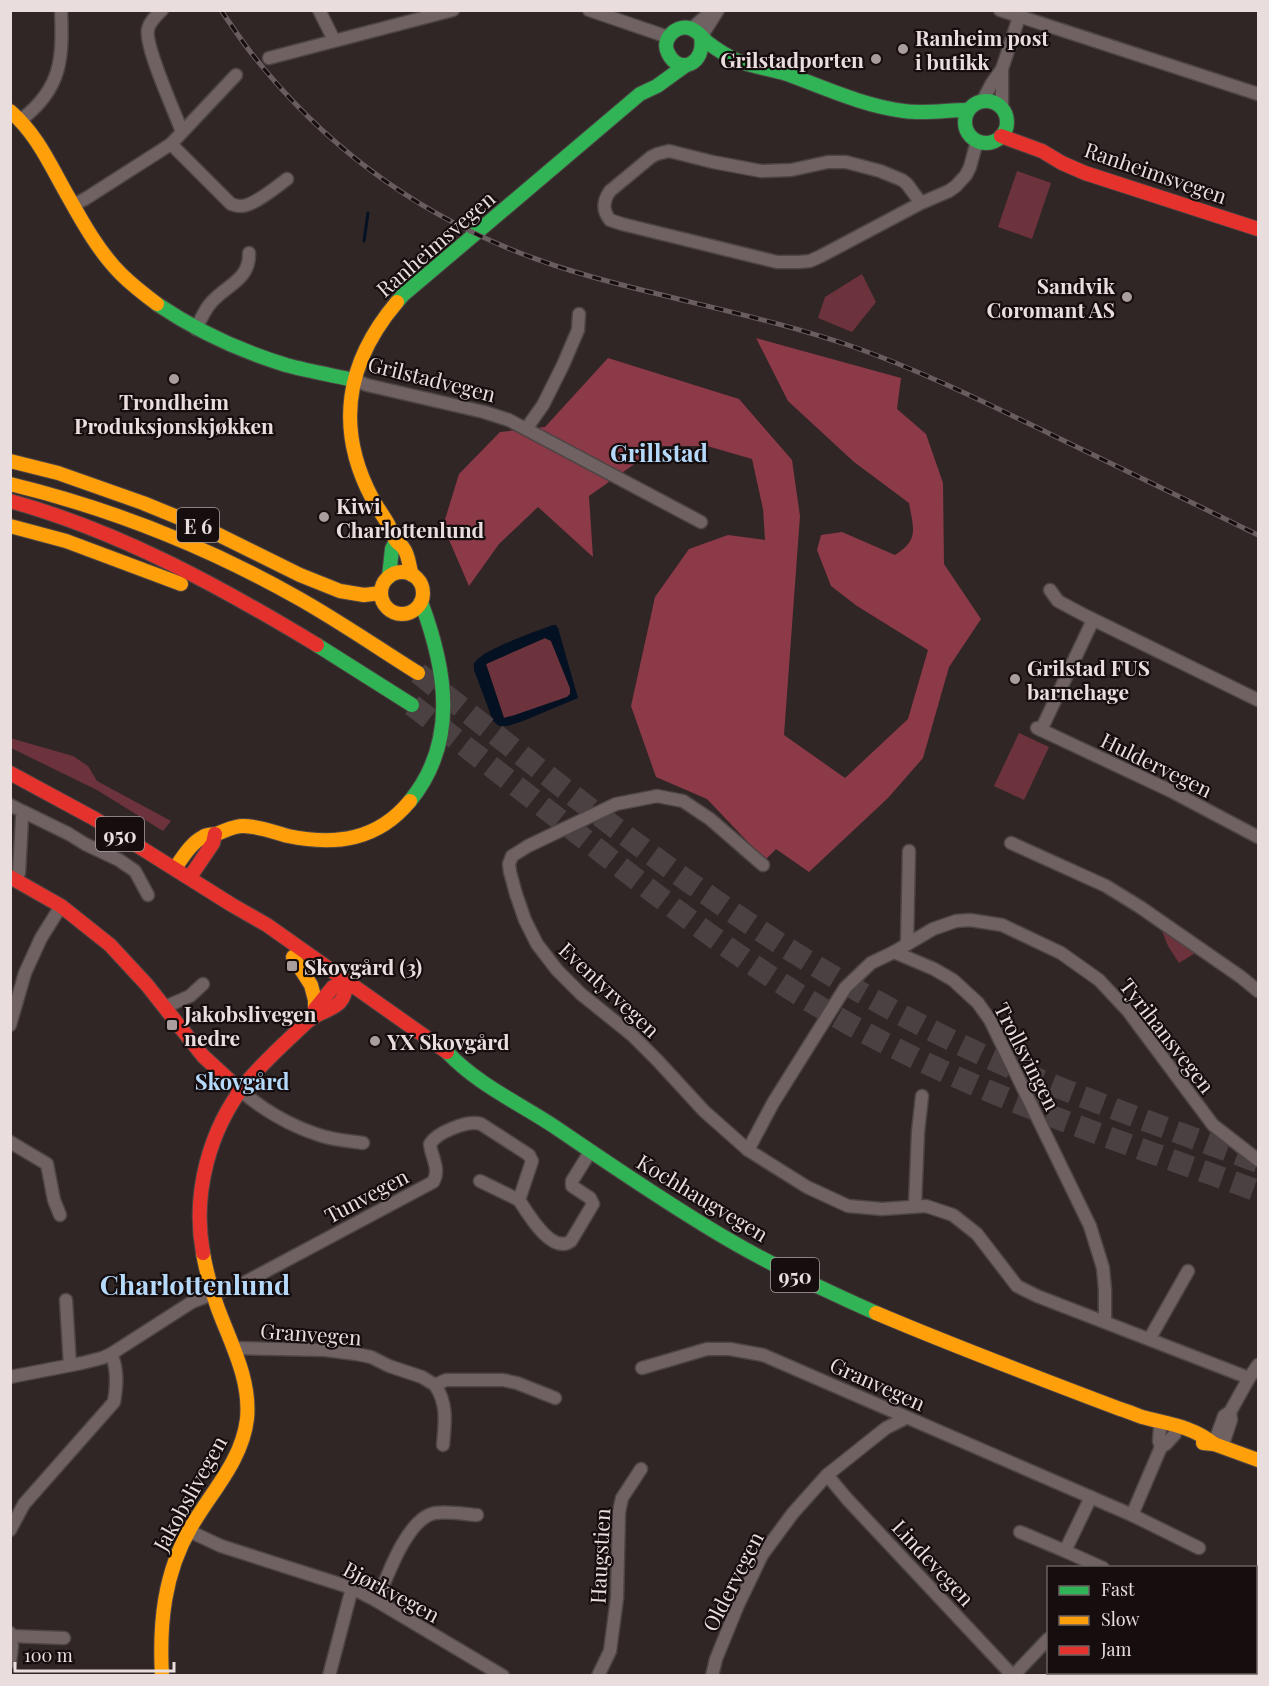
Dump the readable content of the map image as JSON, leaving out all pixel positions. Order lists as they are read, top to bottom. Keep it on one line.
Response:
{"streets":{"main road":["Ranheimsvegen","Grilstadvegen","E 6","950","Kochhaugvegen","Jakobslivegen"],"street":["Huldervegen","Eventyrvegen","Tyrihansvegen","Trollsvingen","Tunvegen","Granvegen","Haugstien","Lindevegen","Oldervegen","Bjørkvegen"]},"crossings":[["Ranheimsvegen","Grilstadvegen"],["Grilstadvegen","E 6"],["Eventyrvegen","Trollsvingen"],["Tyrihansvegen","Trollsvingen"],["Tunvegen","Jakobslivegen"],["Kochhaugvegen","Jakobslivegen"],["Granvegen","Jakobslivegen"],["Granvegen","Oldervegen"],["Jakobslivegen","Bjørkvegen"],["Lindevegen","Oldervegen"]],"districts":["Grillstad","Skovgård","Charlottenlund"],"places":{"other":["Ranheim post i butikk","Grilstadporten","Sandvik Coromant AS","Trondheim Produksjonskjøkken","Kiwi Charlottenlund","Grilstad FUS barnehage","YX Skovgård"],"transit":["Skovgård (3)","Jakobslivegen nedre"]},"legend":["Fast","Slow","Jam"],"scale_bar":"100 m"}
